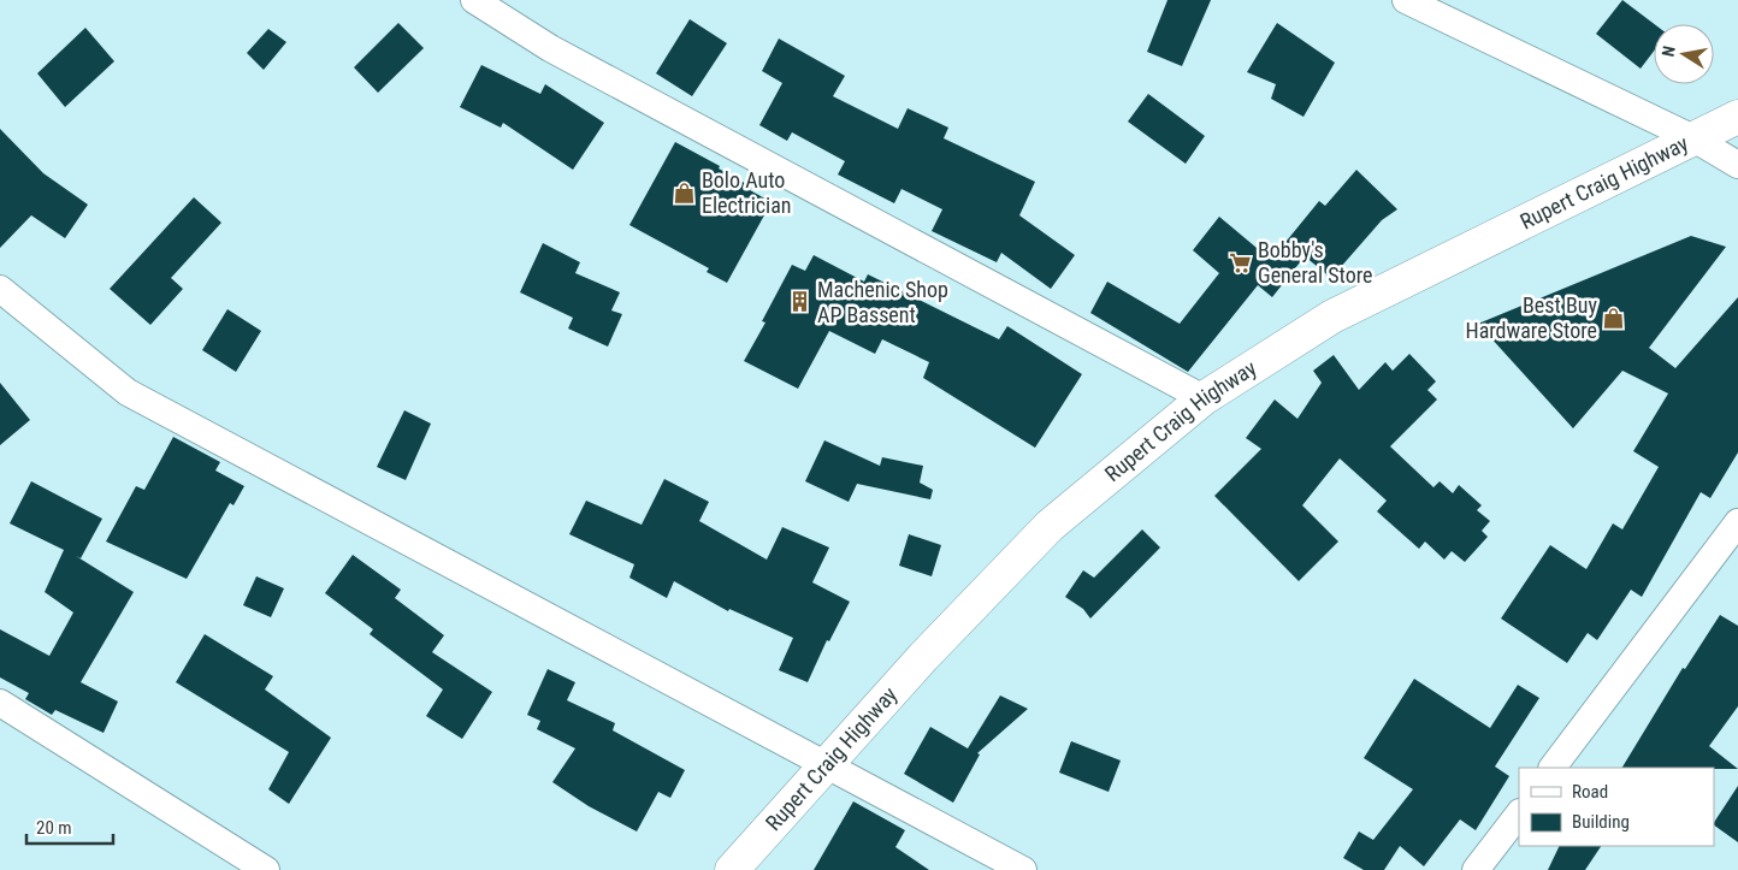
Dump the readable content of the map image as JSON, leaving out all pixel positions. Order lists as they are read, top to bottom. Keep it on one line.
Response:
{"streets":{"main road":["Rupert Craig Highway"]},"places":{"shop":["Bolo Auto Electrician","Best Buy Hardware Store"],"supermarket":["Bobby's General Store"],"building":["Machenic Shop AP Bassent"]},"legend":["Road","Building"],"scale_bar":"20 m","north":"left"}
